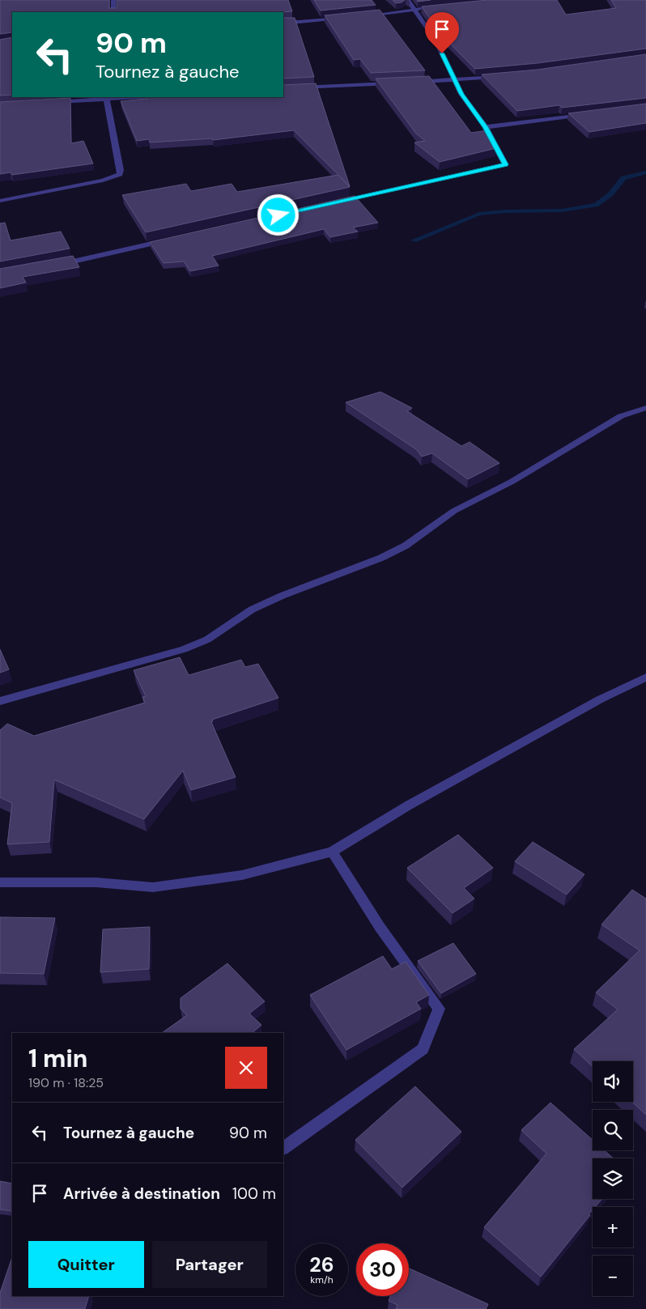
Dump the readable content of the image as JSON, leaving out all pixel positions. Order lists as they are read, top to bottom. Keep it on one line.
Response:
{"page":{"turn":["90 m","Tournez à gauche"],"heading":["1 min","190 m · 18:25"],"map_buttons":["+","−"],"list":[{"name":"Tournez à gauche","value":"90 m"},{"name":"Arrivée à destination","value":"100 m"}],"buttons":["Quitter","Partager"],"speed":"26 km/h","limit":"30"}}
